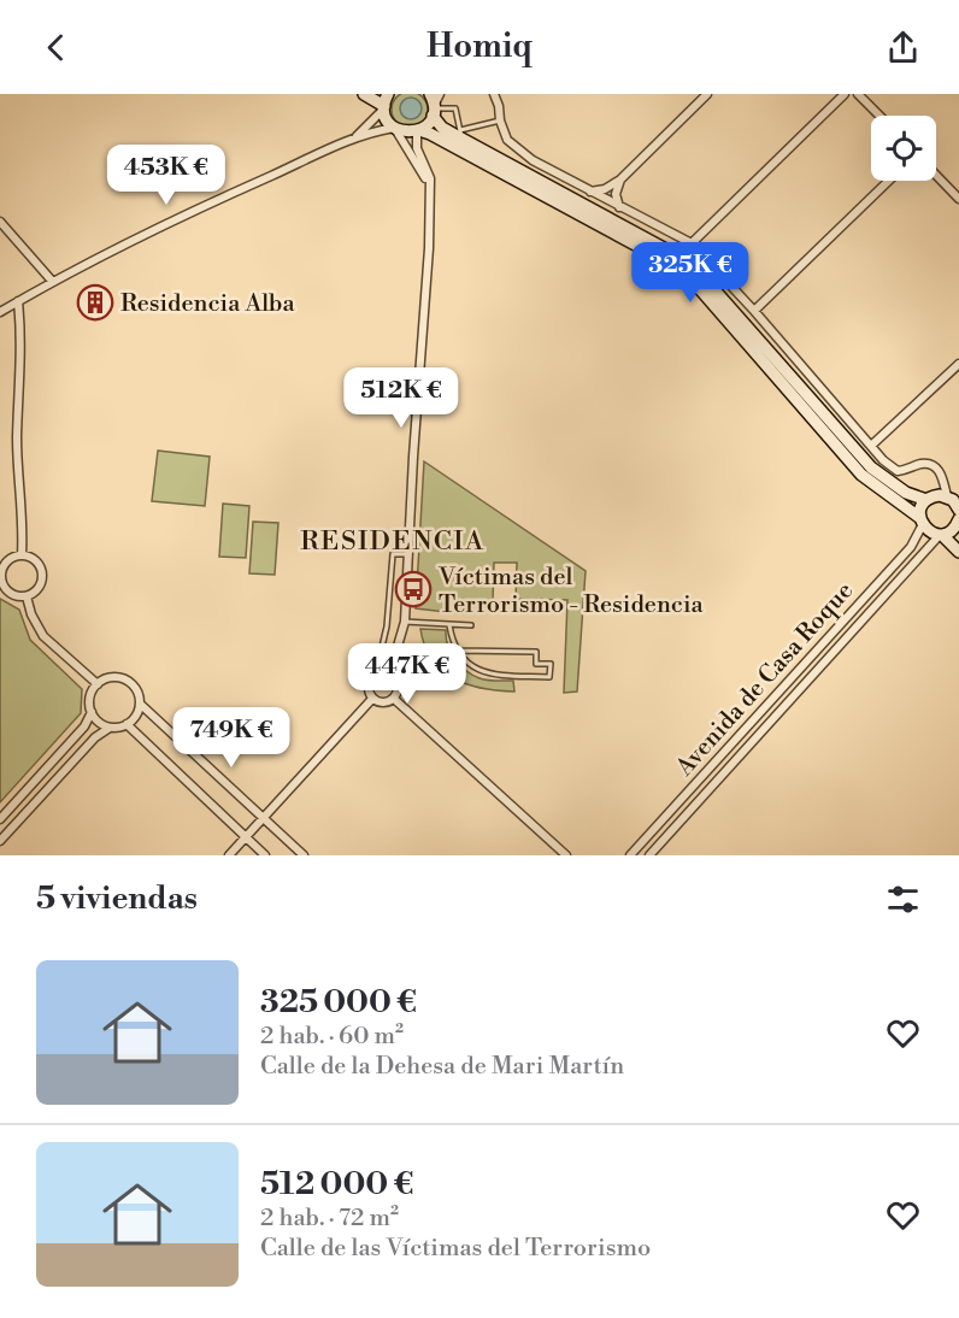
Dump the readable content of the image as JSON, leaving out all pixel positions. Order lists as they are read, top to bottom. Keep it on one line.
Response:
{"streets":{"street":["Avenida de Casa Roque"]},"districts":["RESIDENCIA"],"places":{"building":["Residencia Alba"],"bus stop":["Víctimas del Terrorismo - Residencia"]},"page":{"header":"Homiq","price":["453K €","325K €","512K €","447K €","749K €"],"heading":"5 viviendas","list":[{"name":"325 000 €","note":"2 hab. · 60 m² · Calle de la Dehesa de Mari Martín"},{"name":"512 000 €","note":"2 hab. · 72 m² · Calle de las Víctimas del Terrorismo"}]}}
